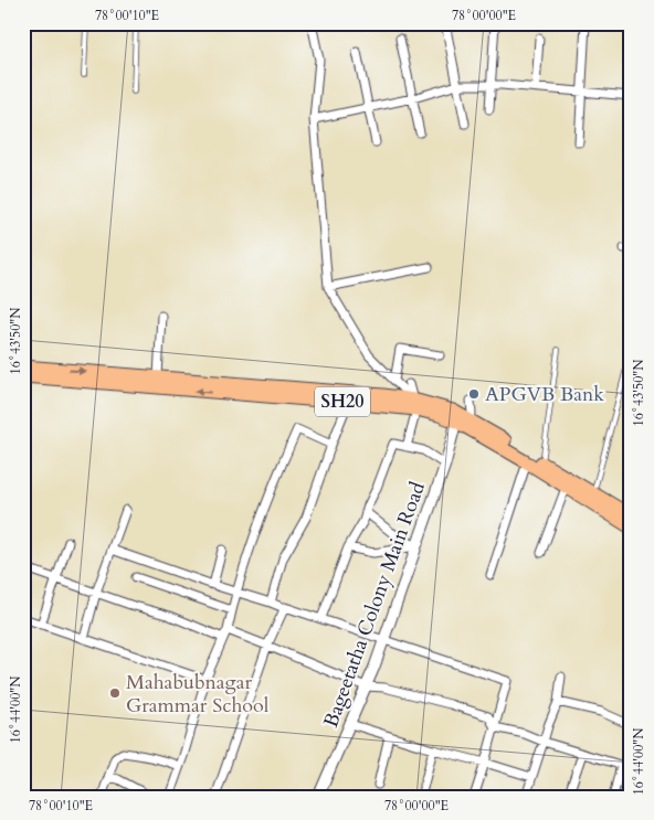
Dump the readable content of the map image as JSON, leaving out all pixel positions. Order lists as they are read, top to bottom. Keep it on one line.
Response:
{"streets":{"main road":["SH20"],"street":["Bageetatha Colony Main Road"]},"crossings":[["SH20","Bageetatha Colony Main Road"]],"places":["APGVB Bank","Mahabubnagar Grammar School"],"coordinates":["78°00'10\"E","78°00'00\"E","16°43'50\"N","16°44'00\"N"]}
